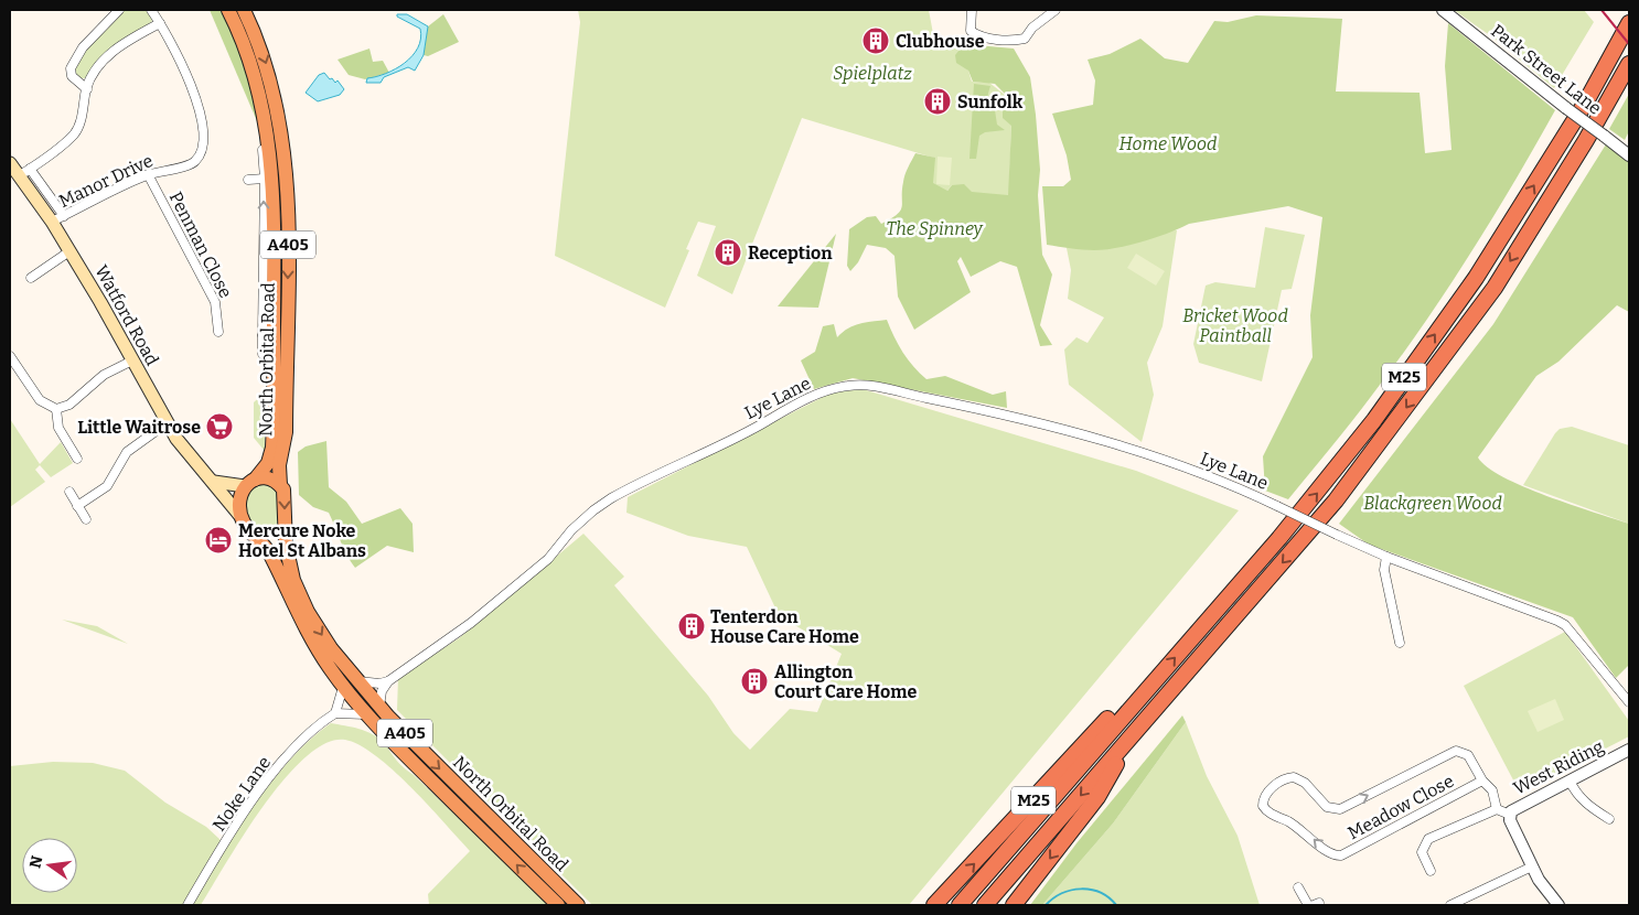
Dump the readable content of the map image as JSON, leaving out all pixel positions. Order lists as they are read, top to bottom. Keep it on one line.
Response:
{"streets":{"highway":["A405","North Orbital Road","M25"],"main road":["Watford Road"],"street":["Park Street Lane","Manor Drive","Penman Close","Lye Lane","West Riding","Noke Lane","Meadow Close"]},"crossings":[["Manor Drive","Penman Close"],["Manor Drive","Watford Road"],["Watford Road","North Orbital Road"]],"parks":["Spielplatz","Home Wood","The Spinney","Bricket Wood Paintball","Blackgreen Wood"],"places":{"building":["Clubhouse","Sunfolk","Reception","Tenterdon House Care Home","Allington Court Care Home"],"supermarket":["Little Waitrose"],"hotel":["Mercure Noke Hotel St Albans"]},"north":"left"}
